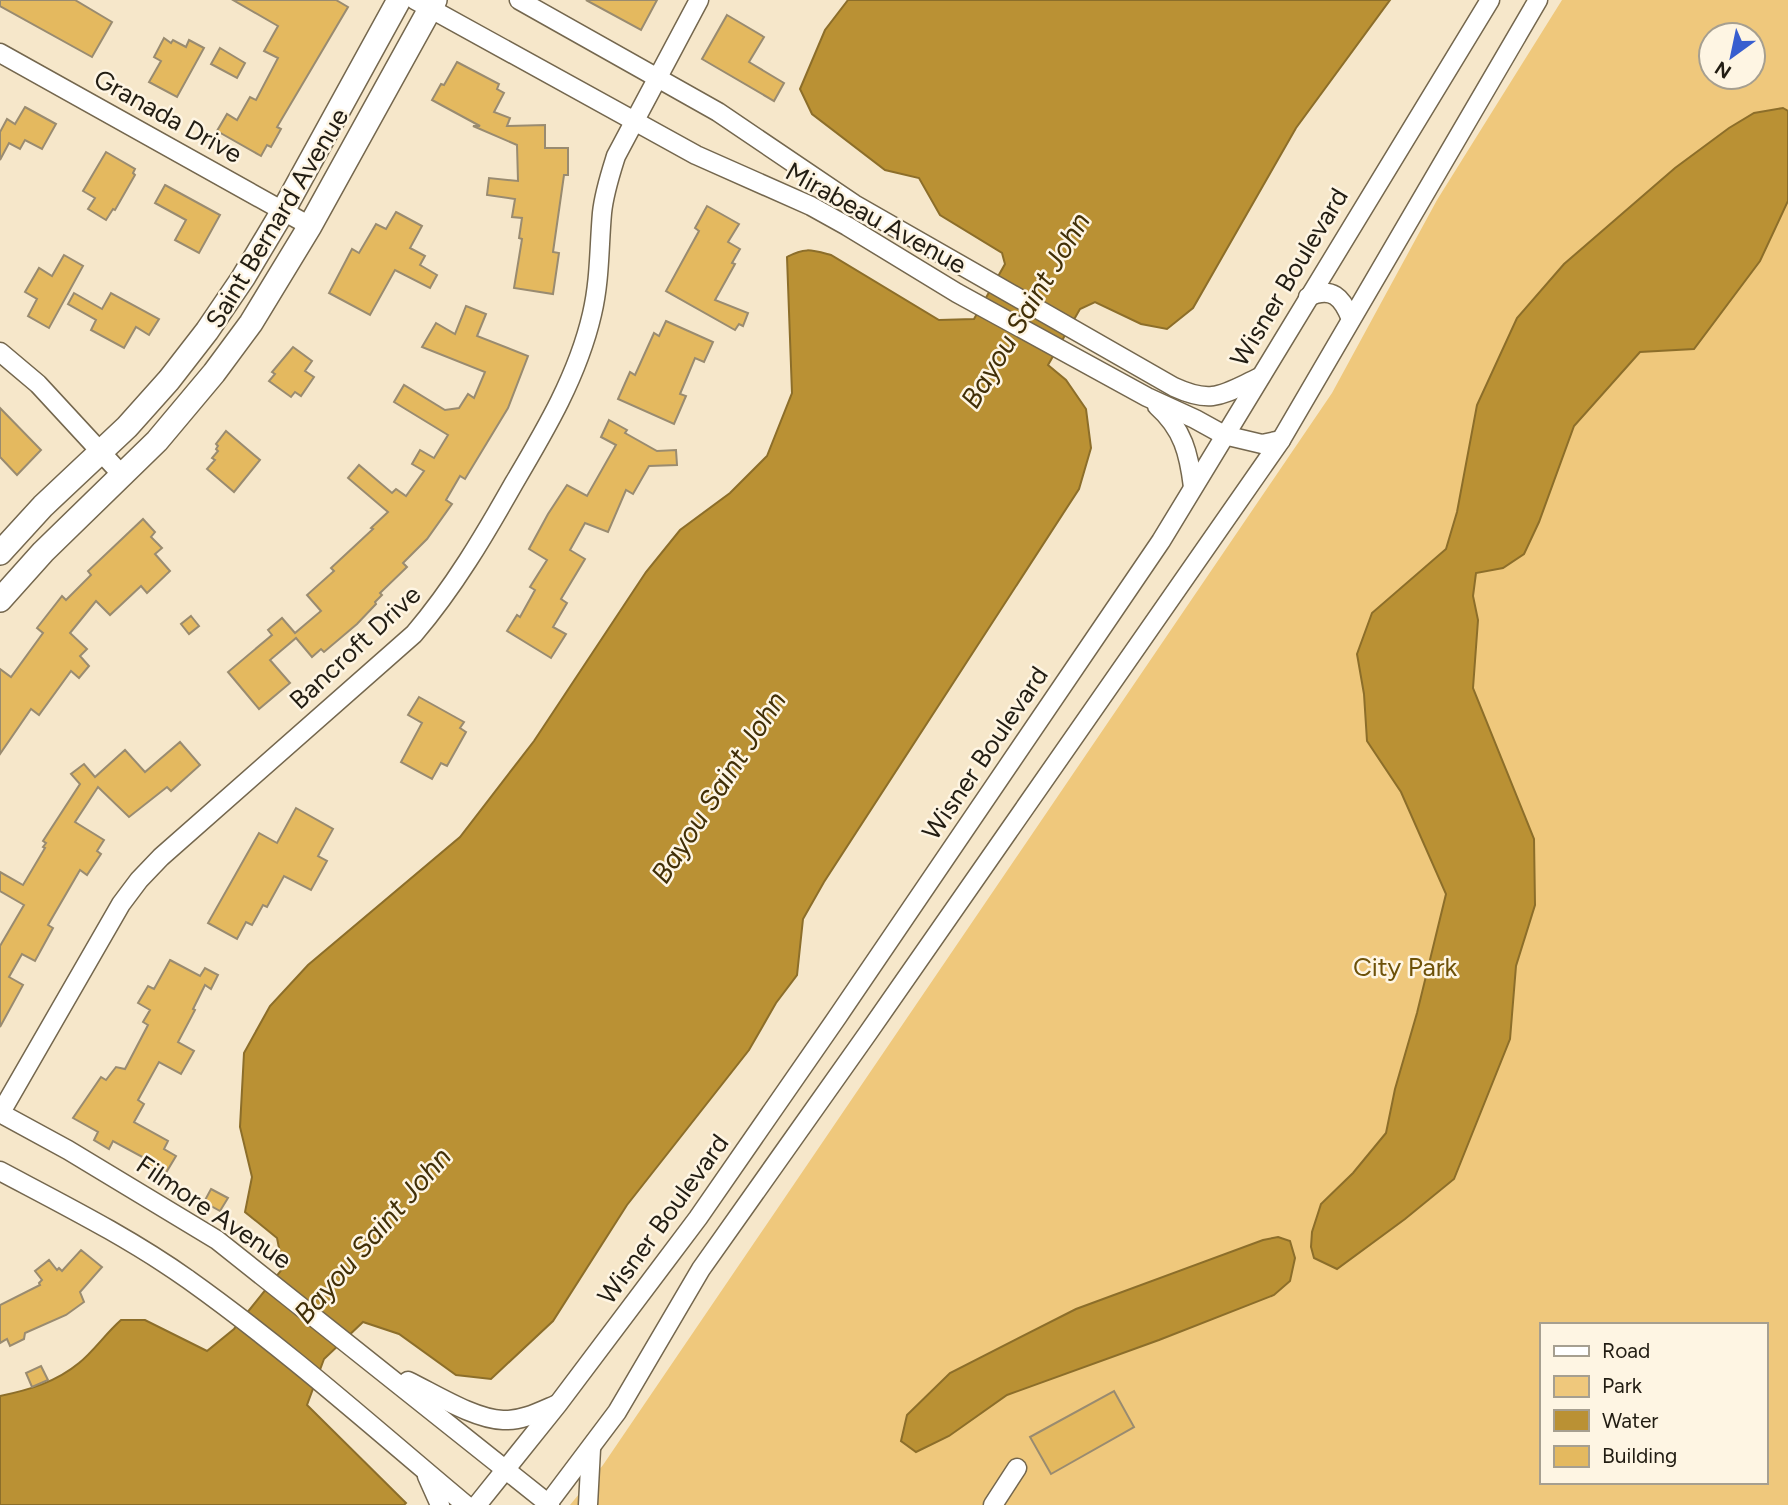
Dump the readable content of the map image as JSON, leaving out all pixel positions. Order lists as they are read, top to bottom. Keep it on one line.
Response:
{"streets":{"main road":["Saint Bernard Avenue"],"street":["Granada Drive","Mirabeau Avenue","Wisner Boulevard","Bancroft Drive","Filmore Avenue"]},"crossings":[["Granada Drive","Saint Bernard Avenue"],["Saint Bernard Avenue","Mirabeau Avenue"],["Mirabeau Avenue","Wisner Boulevard"],["Mirabeau Avenue","Bancroft Drive"],["Wisner Boulevard","Filmore Avenue"],["Bancroft Drive","Filmore Avenue"]],"water":["Bayou Saint John"],"parks":["City Park"],"legend":["Road","Park","Water","Building"],"north":"bottom left"}
